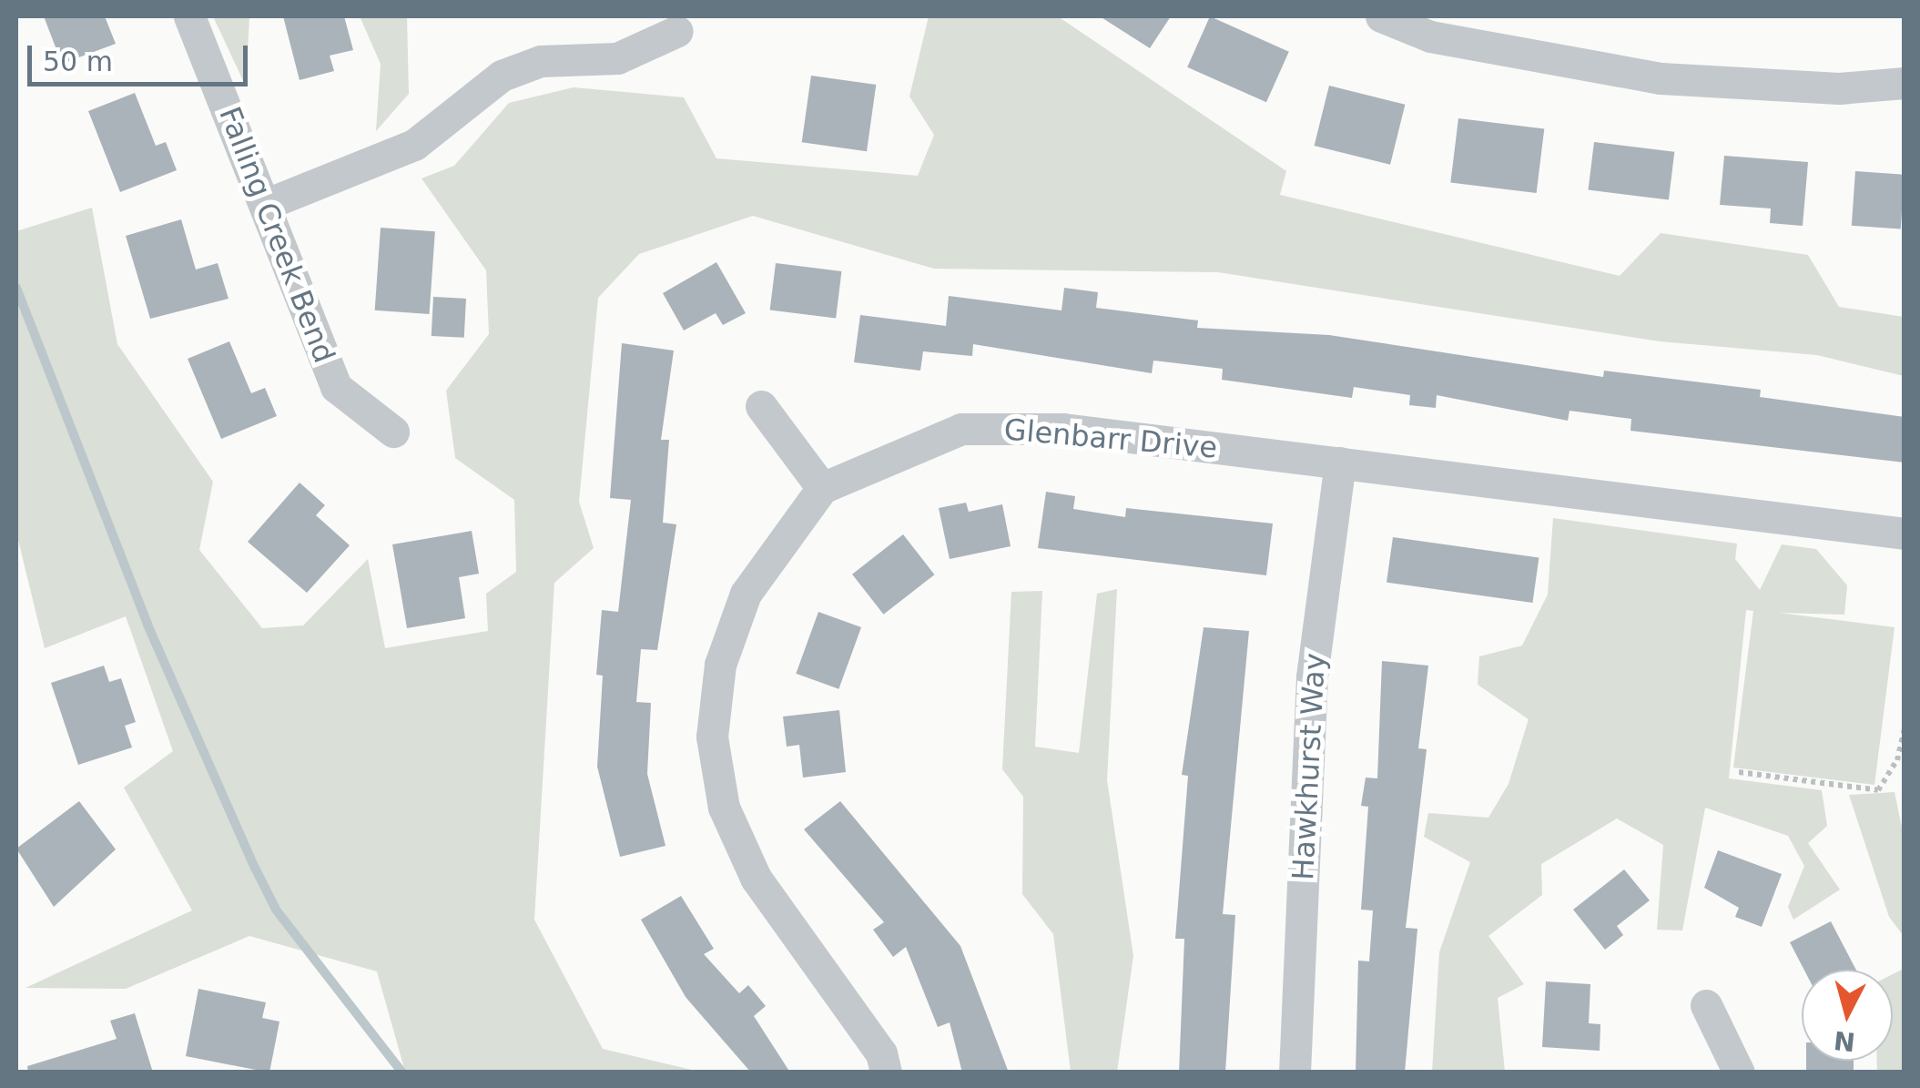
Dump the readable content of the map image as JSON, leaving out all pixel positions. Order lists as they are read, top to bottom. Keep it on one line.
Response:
{"streets":{"street":["Falling Creek Bend","Glenbarr Drive","Hawkhurst Way"]},"crossings":[["Glenbarr Drive","Hawkhurst Way"]],"scale_bar":"50 m","north":"bottom"}
